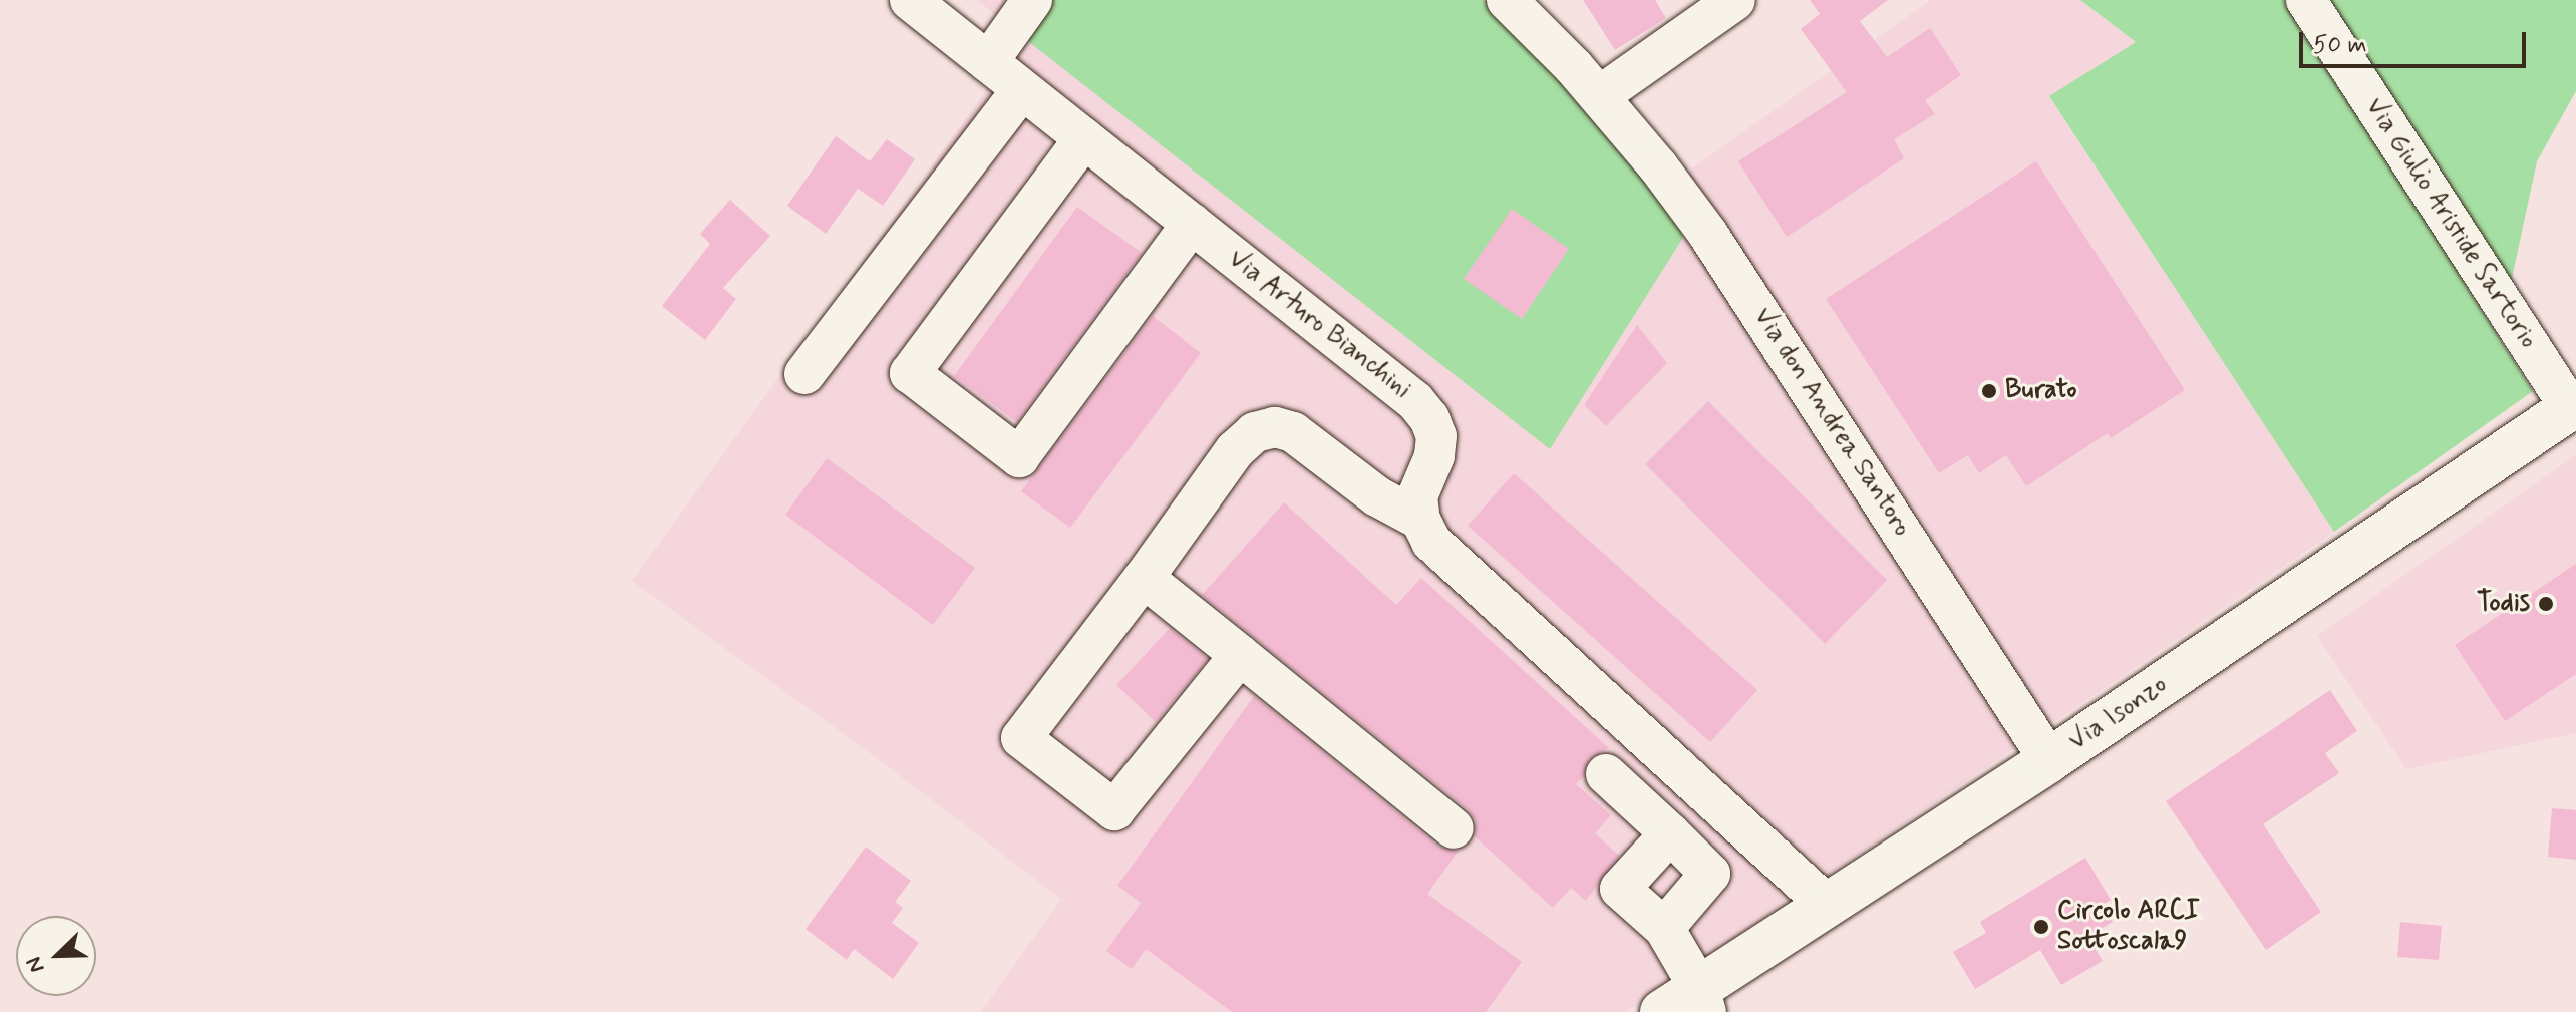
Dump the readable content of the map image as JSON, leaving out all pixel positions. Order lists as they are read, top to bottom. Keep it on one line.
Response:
{"streets":{"main road":["Via Isonzo"],"street":["Via Giulio Aristide Sartorio","Via Arturo Bianchini","Via don Andrea Santoro"]},"crossings":[["Via Giulio Aristide Sartorio","Via Isonzo"],["Via don Andrea Santoro","Via Isonzo"]],"places":["Burato","Todis","Circolo ARCI Sottoscala9"],"scale_bar":"50 m","north":"bottom left"}
